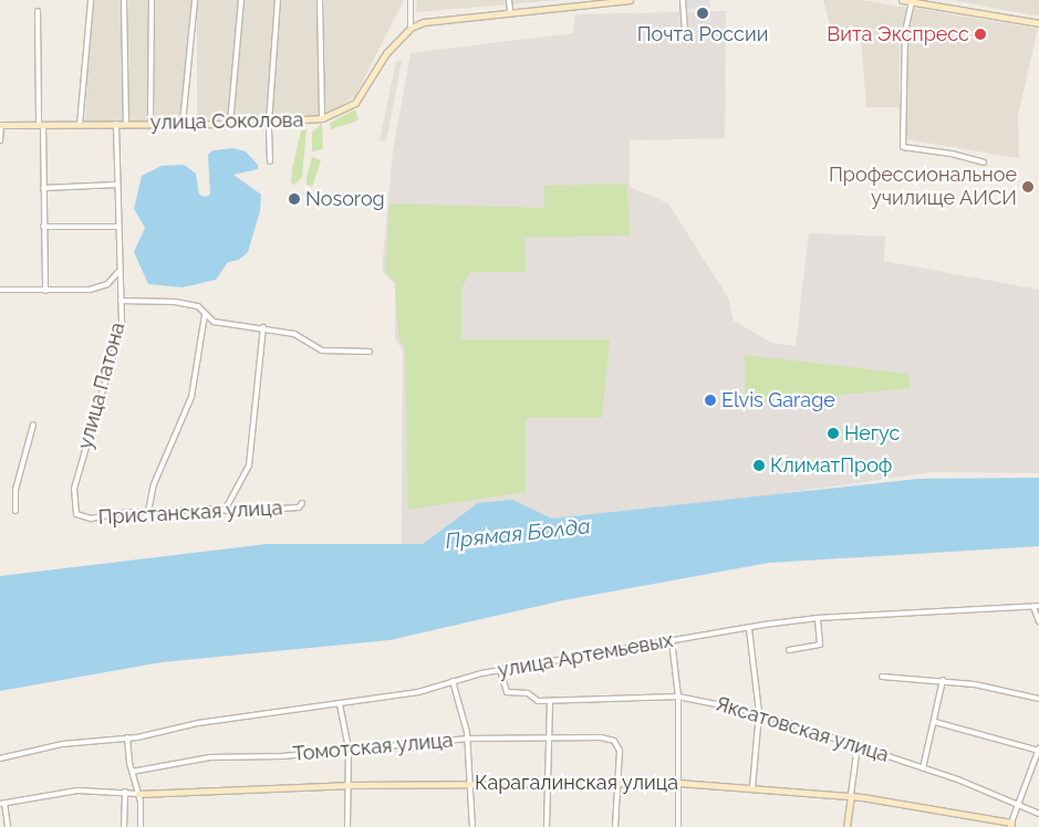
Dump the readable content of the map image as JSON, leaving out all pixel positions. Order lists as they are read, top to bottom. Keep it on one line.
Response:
{"streets":{"street":["улица Соколова","улица Патона","Пристанская улица","улица Артемьевых","Яксатовская улица","Томотская улица","Карагалинская улица"]},"crossings":[["улица Соколова","улица Патона"],["улица Патона","Пристанская улица"],["улица Артемьевых","Яксатовская улица"],["Томотская улица","Карагалинская улица"]],"water":["Прямая Болда"],"places":["Почта России","Вита Экспресс","Профессиональное училище АИСИ","Nosorog","Elvis Garage","Негус","КлиматПроф"]}
